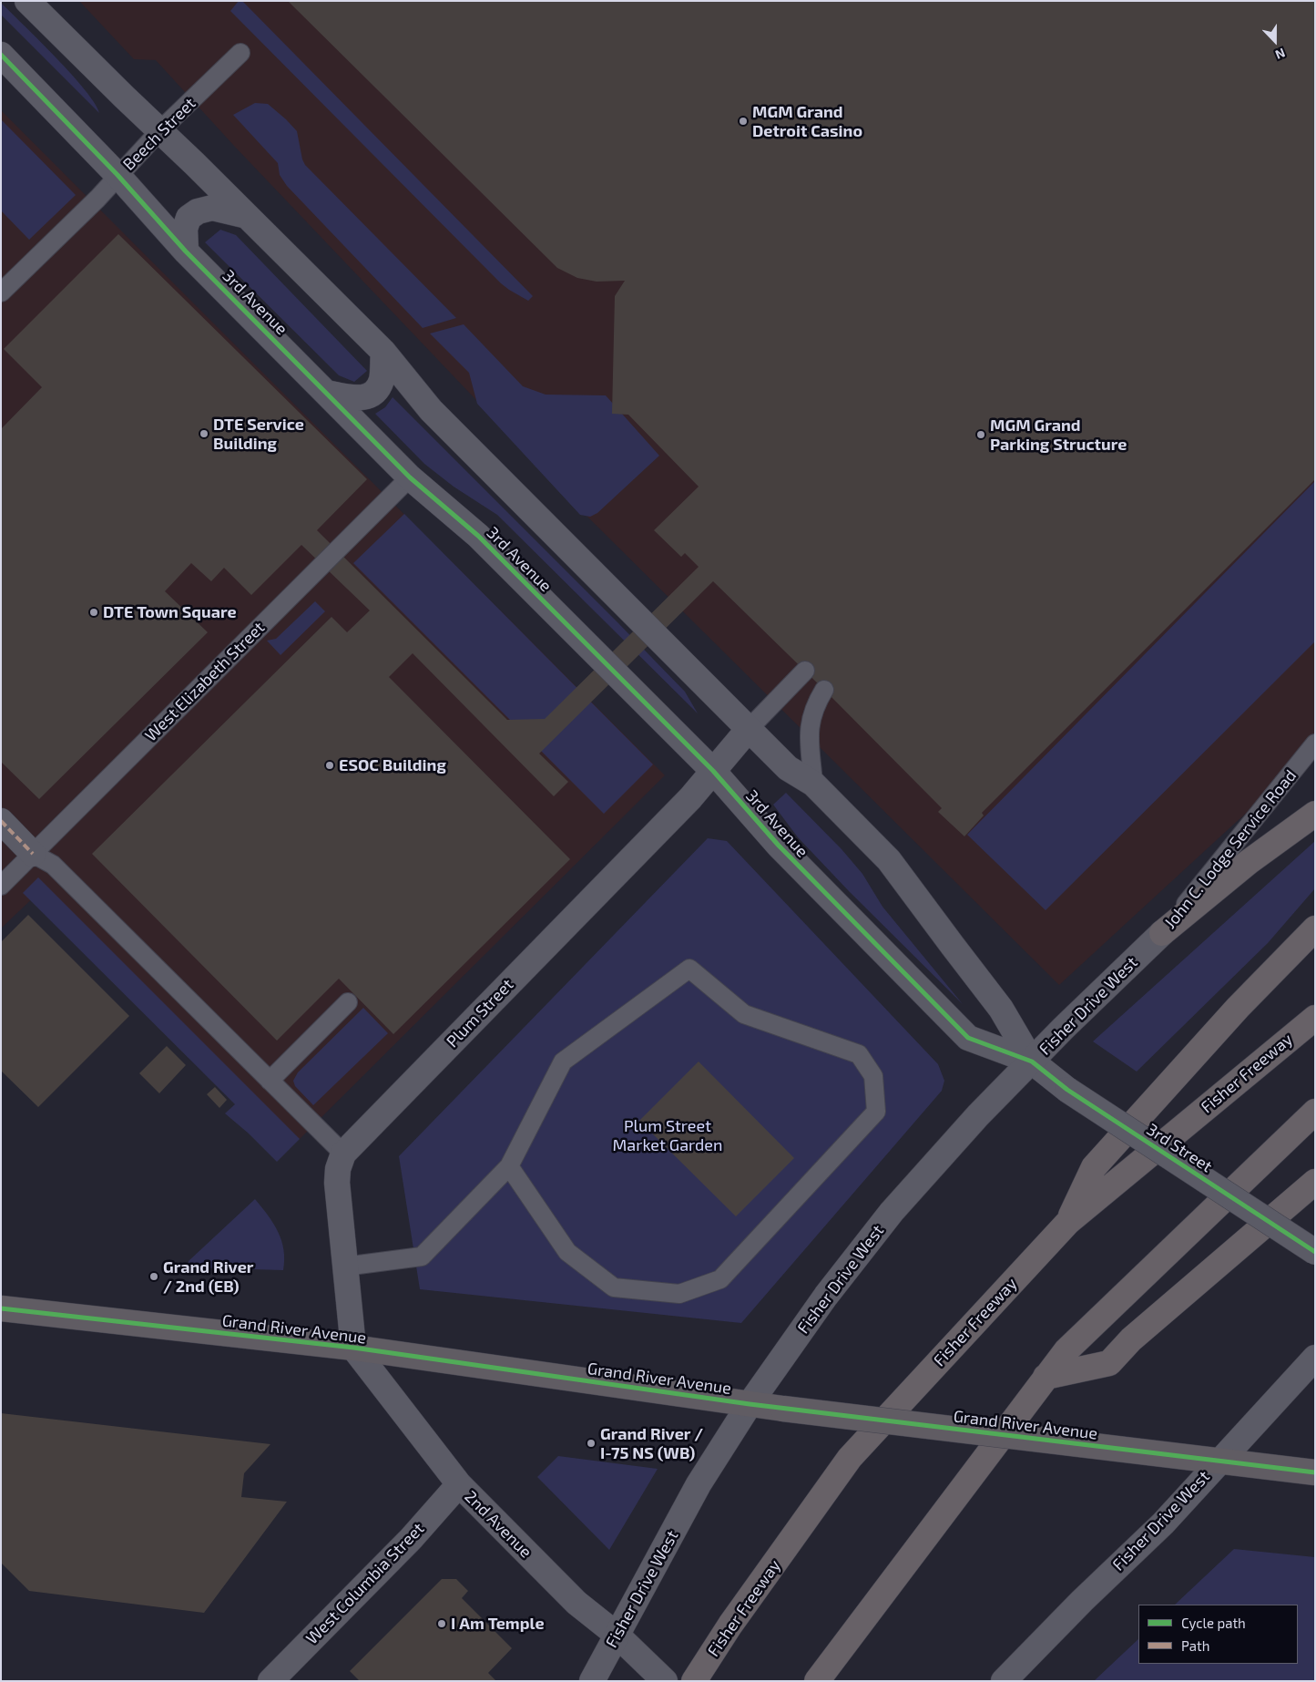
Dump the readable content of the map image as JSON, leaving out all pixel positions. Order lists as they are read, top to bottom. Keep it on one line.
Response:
{"streets":{"highway":["Fisher Freeway"],"main road":["Grand River Avenue"],"street":["3rd Avenue","Fisher Drive West","Plum Street","3rd Street","2nd Avenue","West Columbia Street"],"lane":["Beech Street","West Elizabeth Street","John C. Lodge Service Road"]},"crossings":[["Beech Street","3rd Avenue"],["3rd Avenue","West Elizabeth Street"],["3rd Avenue","Fisher Drive West"],["3rd Avenue","Plum Street"],["3rd Avenue","3rd Street"],["John C. Lodge Service Road","Fisher Drive West"],["Fisher Drive West","3rd Street"],["Fisher Drive West","Grand River Avenue"],["Fisher Drive West","2nd Avenue"],["Plum Street","Grand River Avenue"],["Plum Street","2nd Avenue"],["Grand River Avenue","2nd Avenue"],["2nd Avenue","West Columbia Street"]],"parks":["Plum Street Market Garden"],"places":["MGM Grand Detroit Casino","DTE Service Building","MGM Grand Parking Structure","DTE Town Square","ESOC Building","Grand River / 2nd (EB)","Grand River / I-75 NS (WB)","I Am Temple"],"legend":["Cycle path","Path"],"north":"bottom"}
